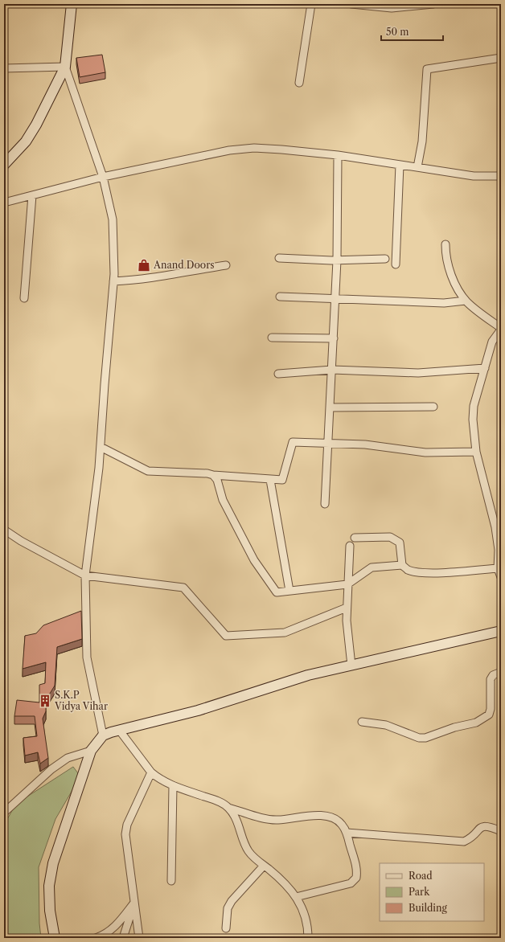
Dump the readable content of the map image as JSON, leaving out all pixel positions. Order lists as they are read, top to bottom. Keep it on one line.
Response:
{"places":{"shop":["Anand Doors"],"building":["S.K.P Vidya Vihar"]},"legend":["Road","Park","Building"],"scale_bar":"50 m"}
